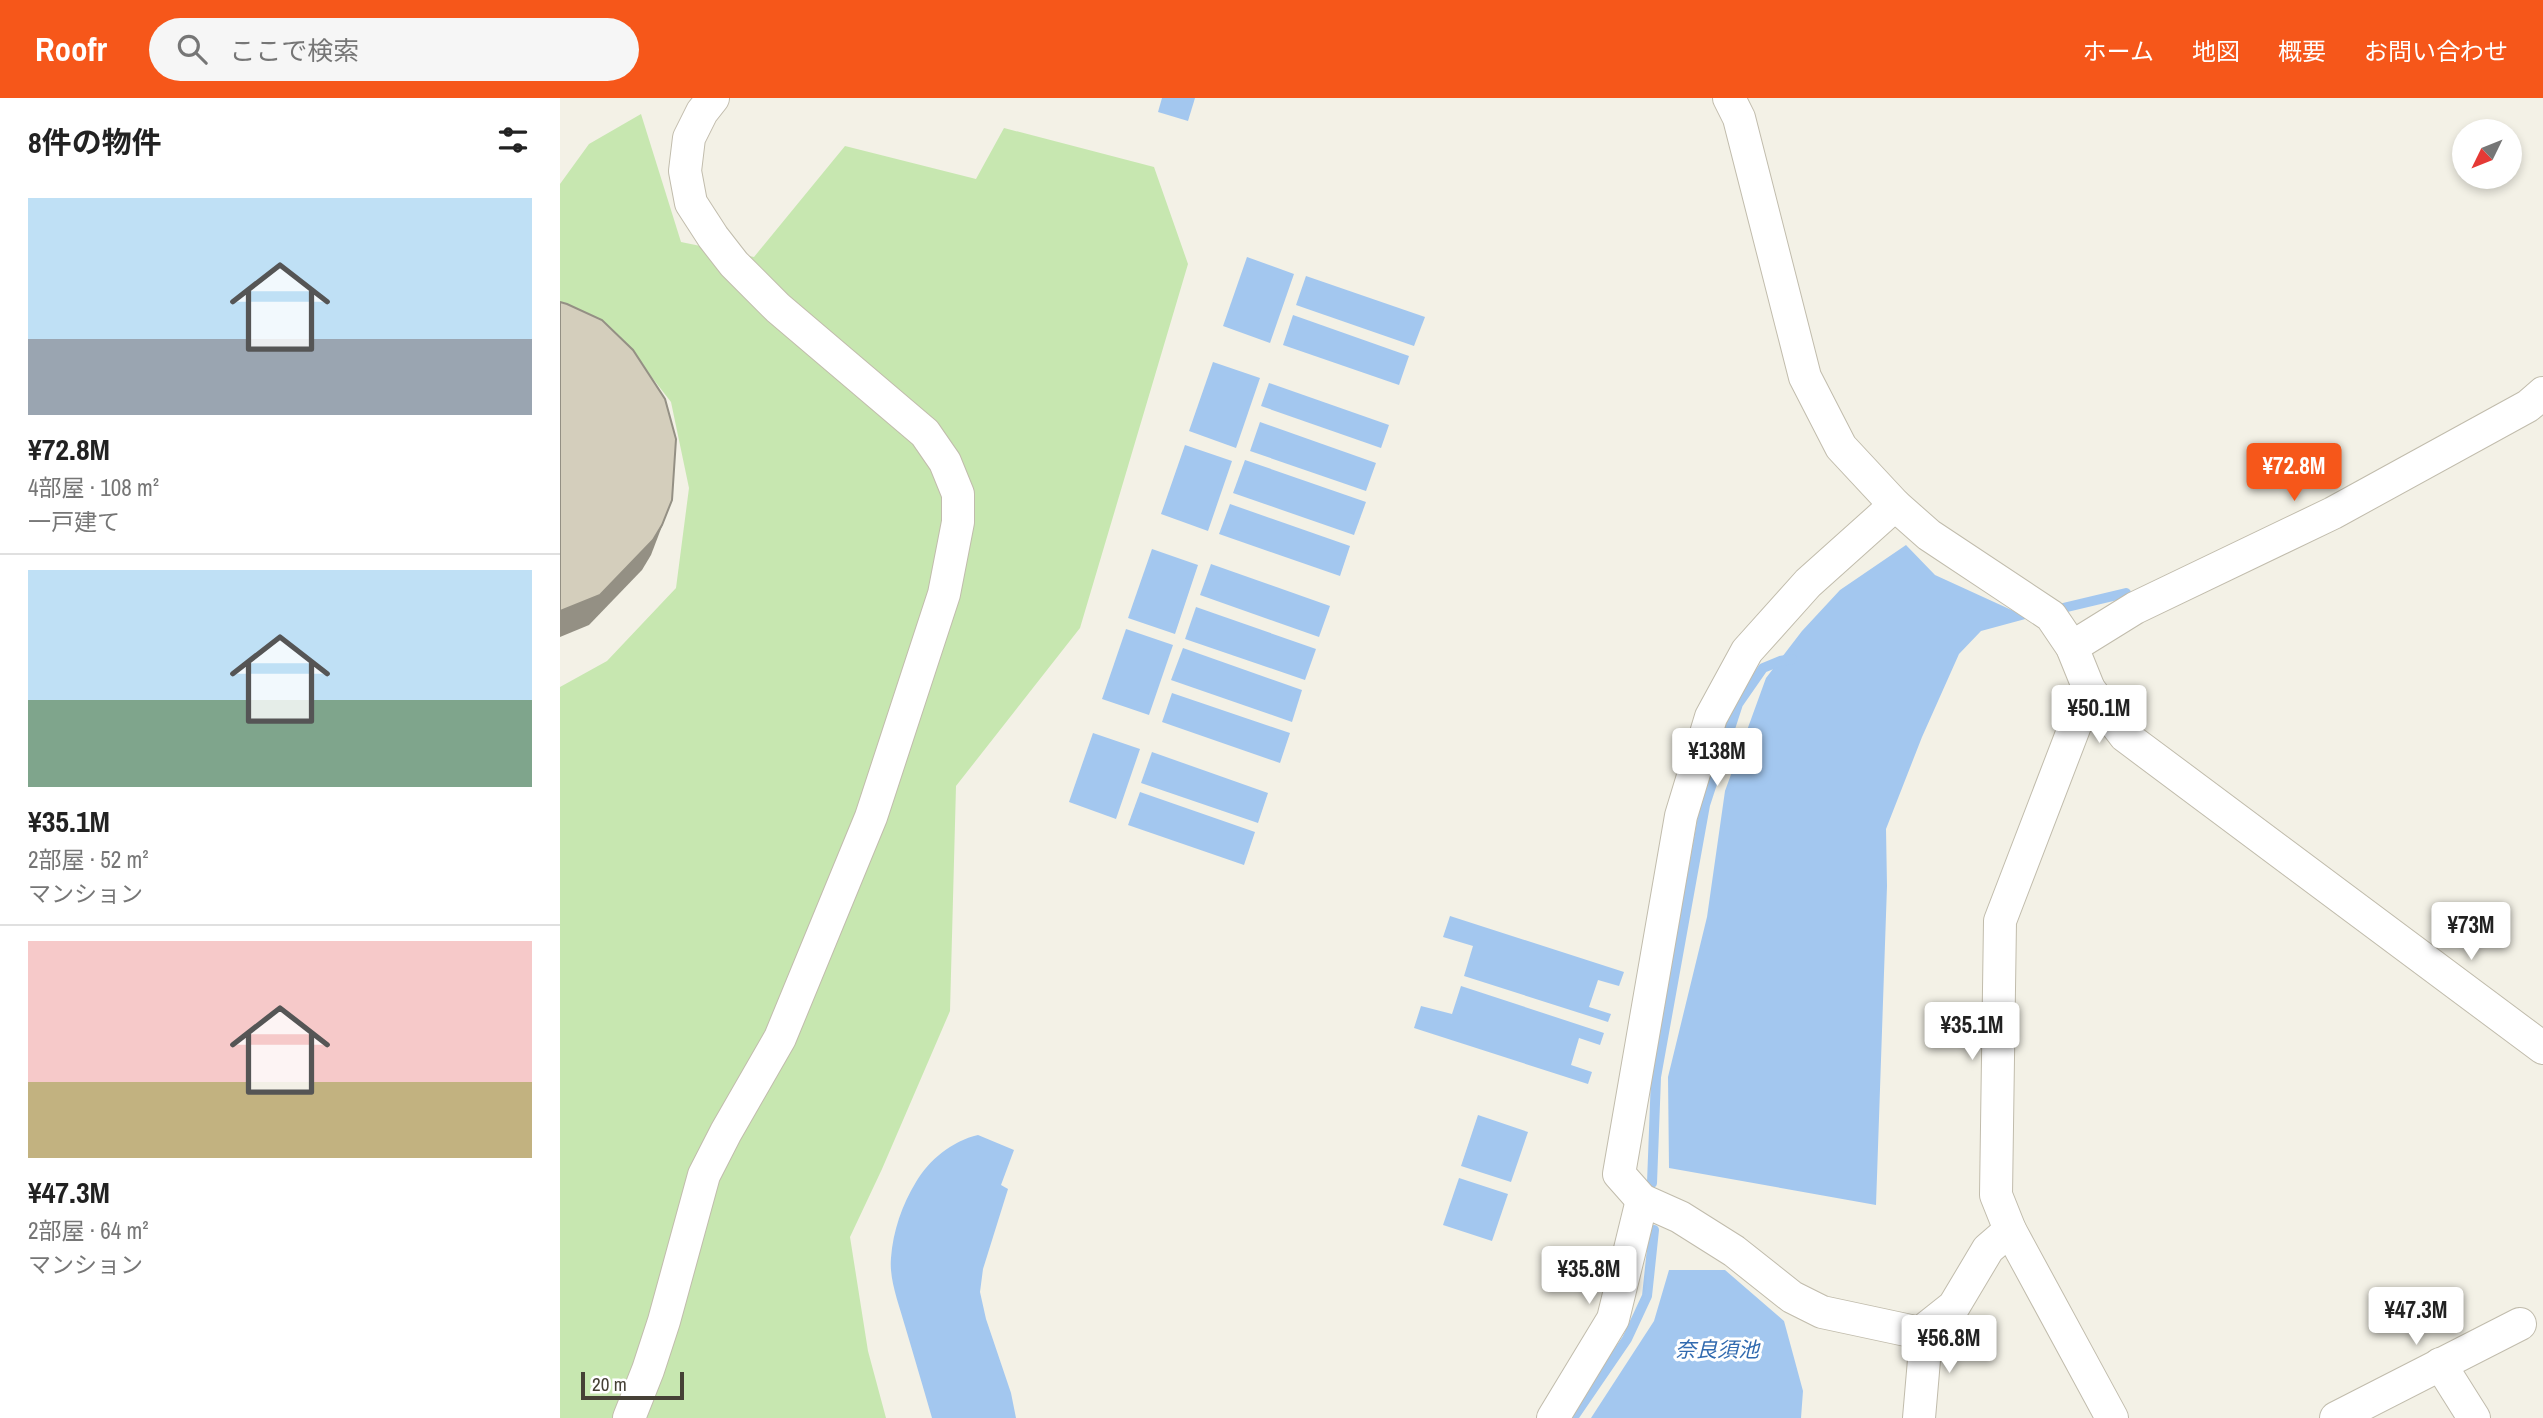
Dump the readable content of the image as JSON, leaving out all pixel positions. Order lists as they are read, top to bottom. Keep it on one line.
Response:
{"water":["奈良須池"],"scale_bar":"20 m","north":"bottom left","page":{"header":"Roofr","search":"ここで検索","nav":["ホーム","地図","概要","お問い合わせ"],"heading":"8件の物件","list":[{"name":"¥72.8M","note":"4部屋 · 108 m² · 一戸建て"},{"name":"¥35.1M","note":"2部屋 · 52 m² · マンション"},{"name":"¥47.3M","note":"2部屋 · 64 m² · マンション"}],"price":["¥72.8M","¥50.1M","¥138M","¥73M","¥35.1M","¥35.8M","¥47.3M","¥56.8M"],"scale":"20 m"}}
